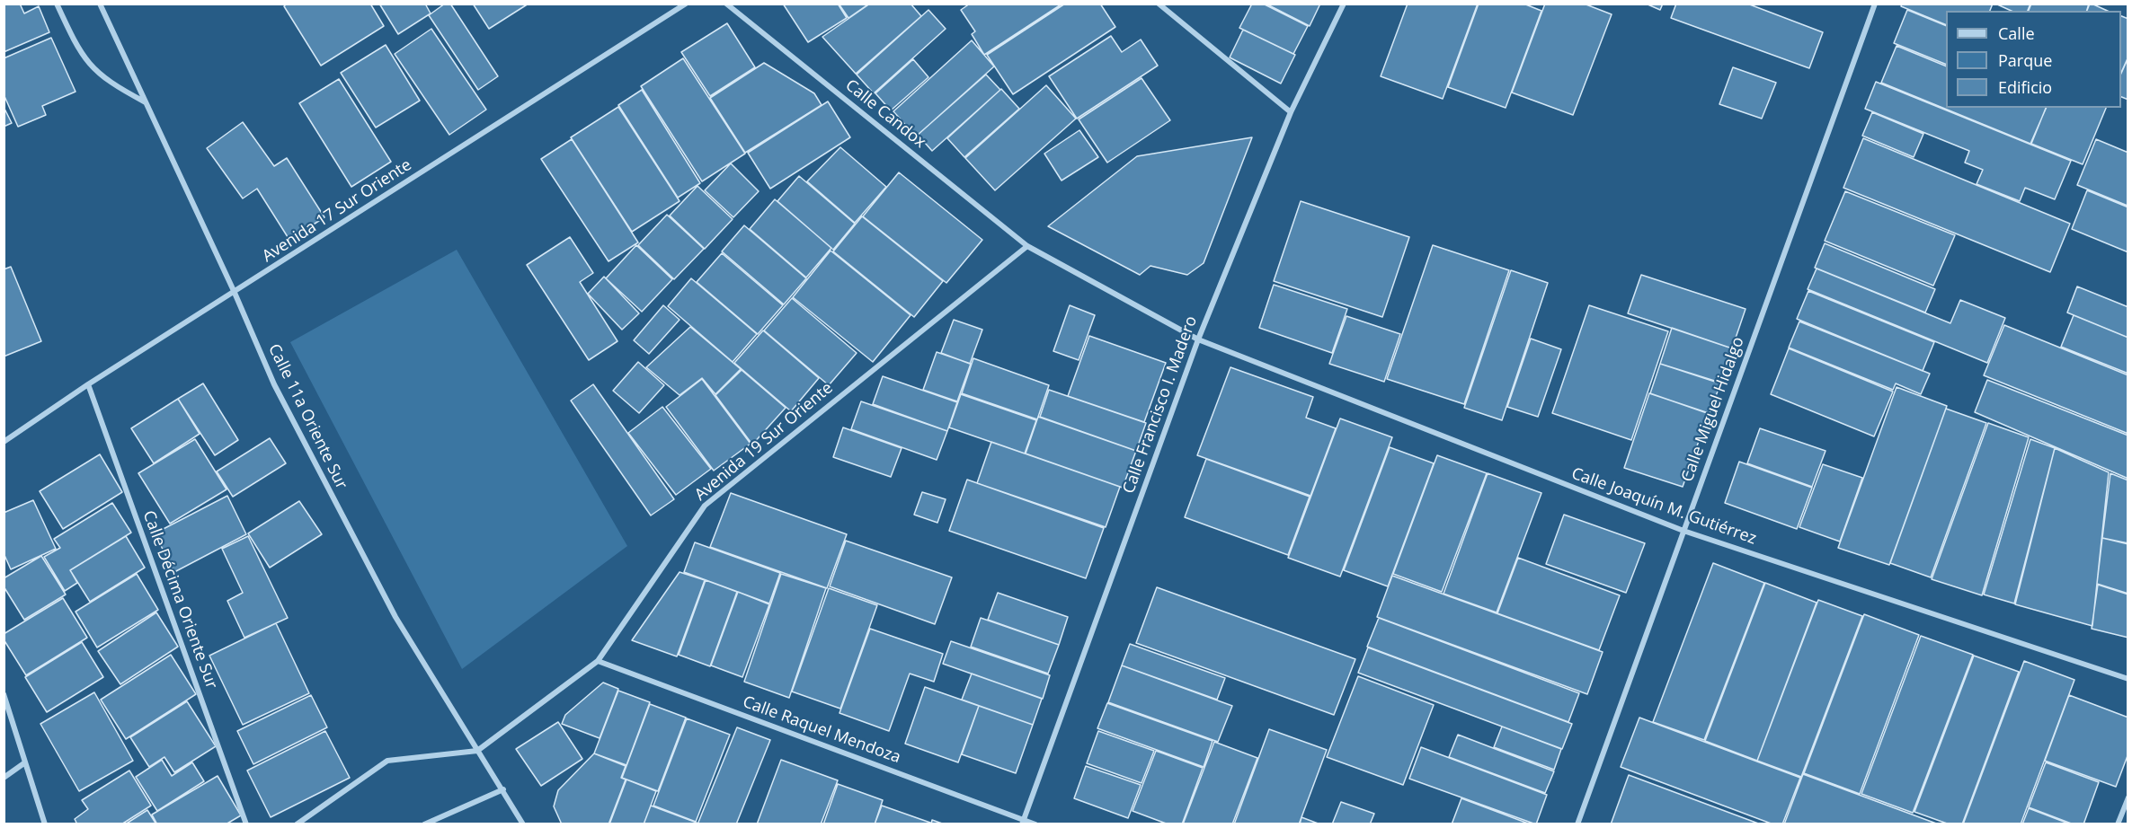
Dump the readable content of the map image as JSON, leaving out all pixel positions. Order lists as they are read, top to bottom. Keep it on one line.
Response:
{"streets":{"street":["Calle Candox","Avenida 17 Sur Oriente","Calle Francisco I. Madero","Calle Miguel Hidalgo","Calle 11a Oriente Sur","Avenida 19 Sur Oriente","Calle Joaquín M. Gutiérrez","Calle Décima Oriente Sur","Calle Raquel Mendoza"]},"crossings":[["Calle Candox","Calle Francisco I. Madero"],["Calle Candox","Avenida 19 Sur Oriente"],["Calle Candox","Calle Joaquín M. Gutiérrez"],["Avenida 17 Sur Oriente","Calle 11a Oriente Sur"],["Avenida 17 Sur Oriente","Calle Décima Oriente Sur"],["Calle Francisco I. Madero","Calle Joaquín M. Gutiérrez"],["Calle Francisco I. Madero","Calle Raquel Mendoza"],["Calle Miguel Hidalgo","Calle Joaquín M. Gutiérrez"],["Calle 11a Oriente Sur","Avenida 19 Sur Oriente"],["Avenida 19 Sur Oriente","Calle Raquel Mendoza"]],"legend":["Calle","Parque","Edificio"]}
